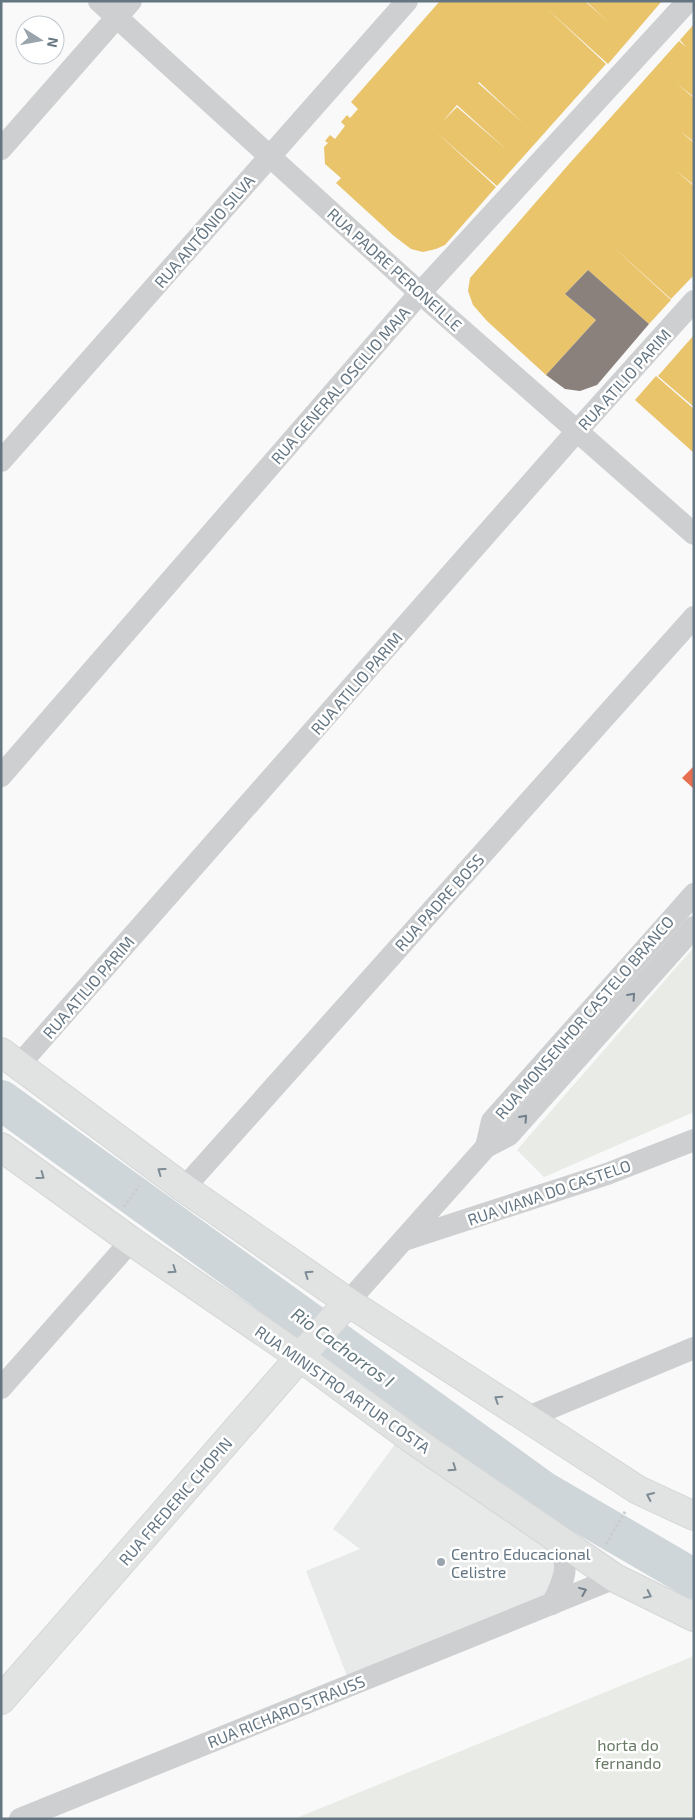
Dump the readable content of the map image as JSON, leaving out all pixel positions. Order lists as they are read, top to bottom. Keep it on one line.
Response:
{"streets":{"street":["RUA ANTÔNIO SILVA","RUA PADRE PERONEILLE","RUA ATILIO PARIM","RUA GENERAL OSCILIO MAIA","RUA PADRE BOSS","RUA MONSENHOR CASTELO BRANCO","RUA VIANA DO CASTELO","RUA MINISTRO ARTUR COSTA","RUA FREDERIC CHOPIN","RUA RICHARD STRAUSS"]},"crossings":[["RUA ANTÔNIO SILVA","RUA PADRE PERONEILLE"],["RUA PADRE PERONEILLE","RUA ATILIO PARIM"],["RUA PADRE PERONEILLE","RUA GENERAL OSCILIO MAIA"],["RUA MONSENHOR CASTELO BRANCO","RUA VIANA DO CASTELO"],["RUA MONSENHOR CASTELO BRANCO","RUA FREDERIC CHOPIN"],["RUA MINISTRO ARTUR COSTA","RUA FREDERIC CHOPIN"],["RUA MINISTRO ARTUR COSTA","RUA RICHARD STRAUSS"]],"water":["Rio Cachorros I"],"parks":["horta do fernando"],"places":["Centro Educacional Celistre"],"north":"right"}
